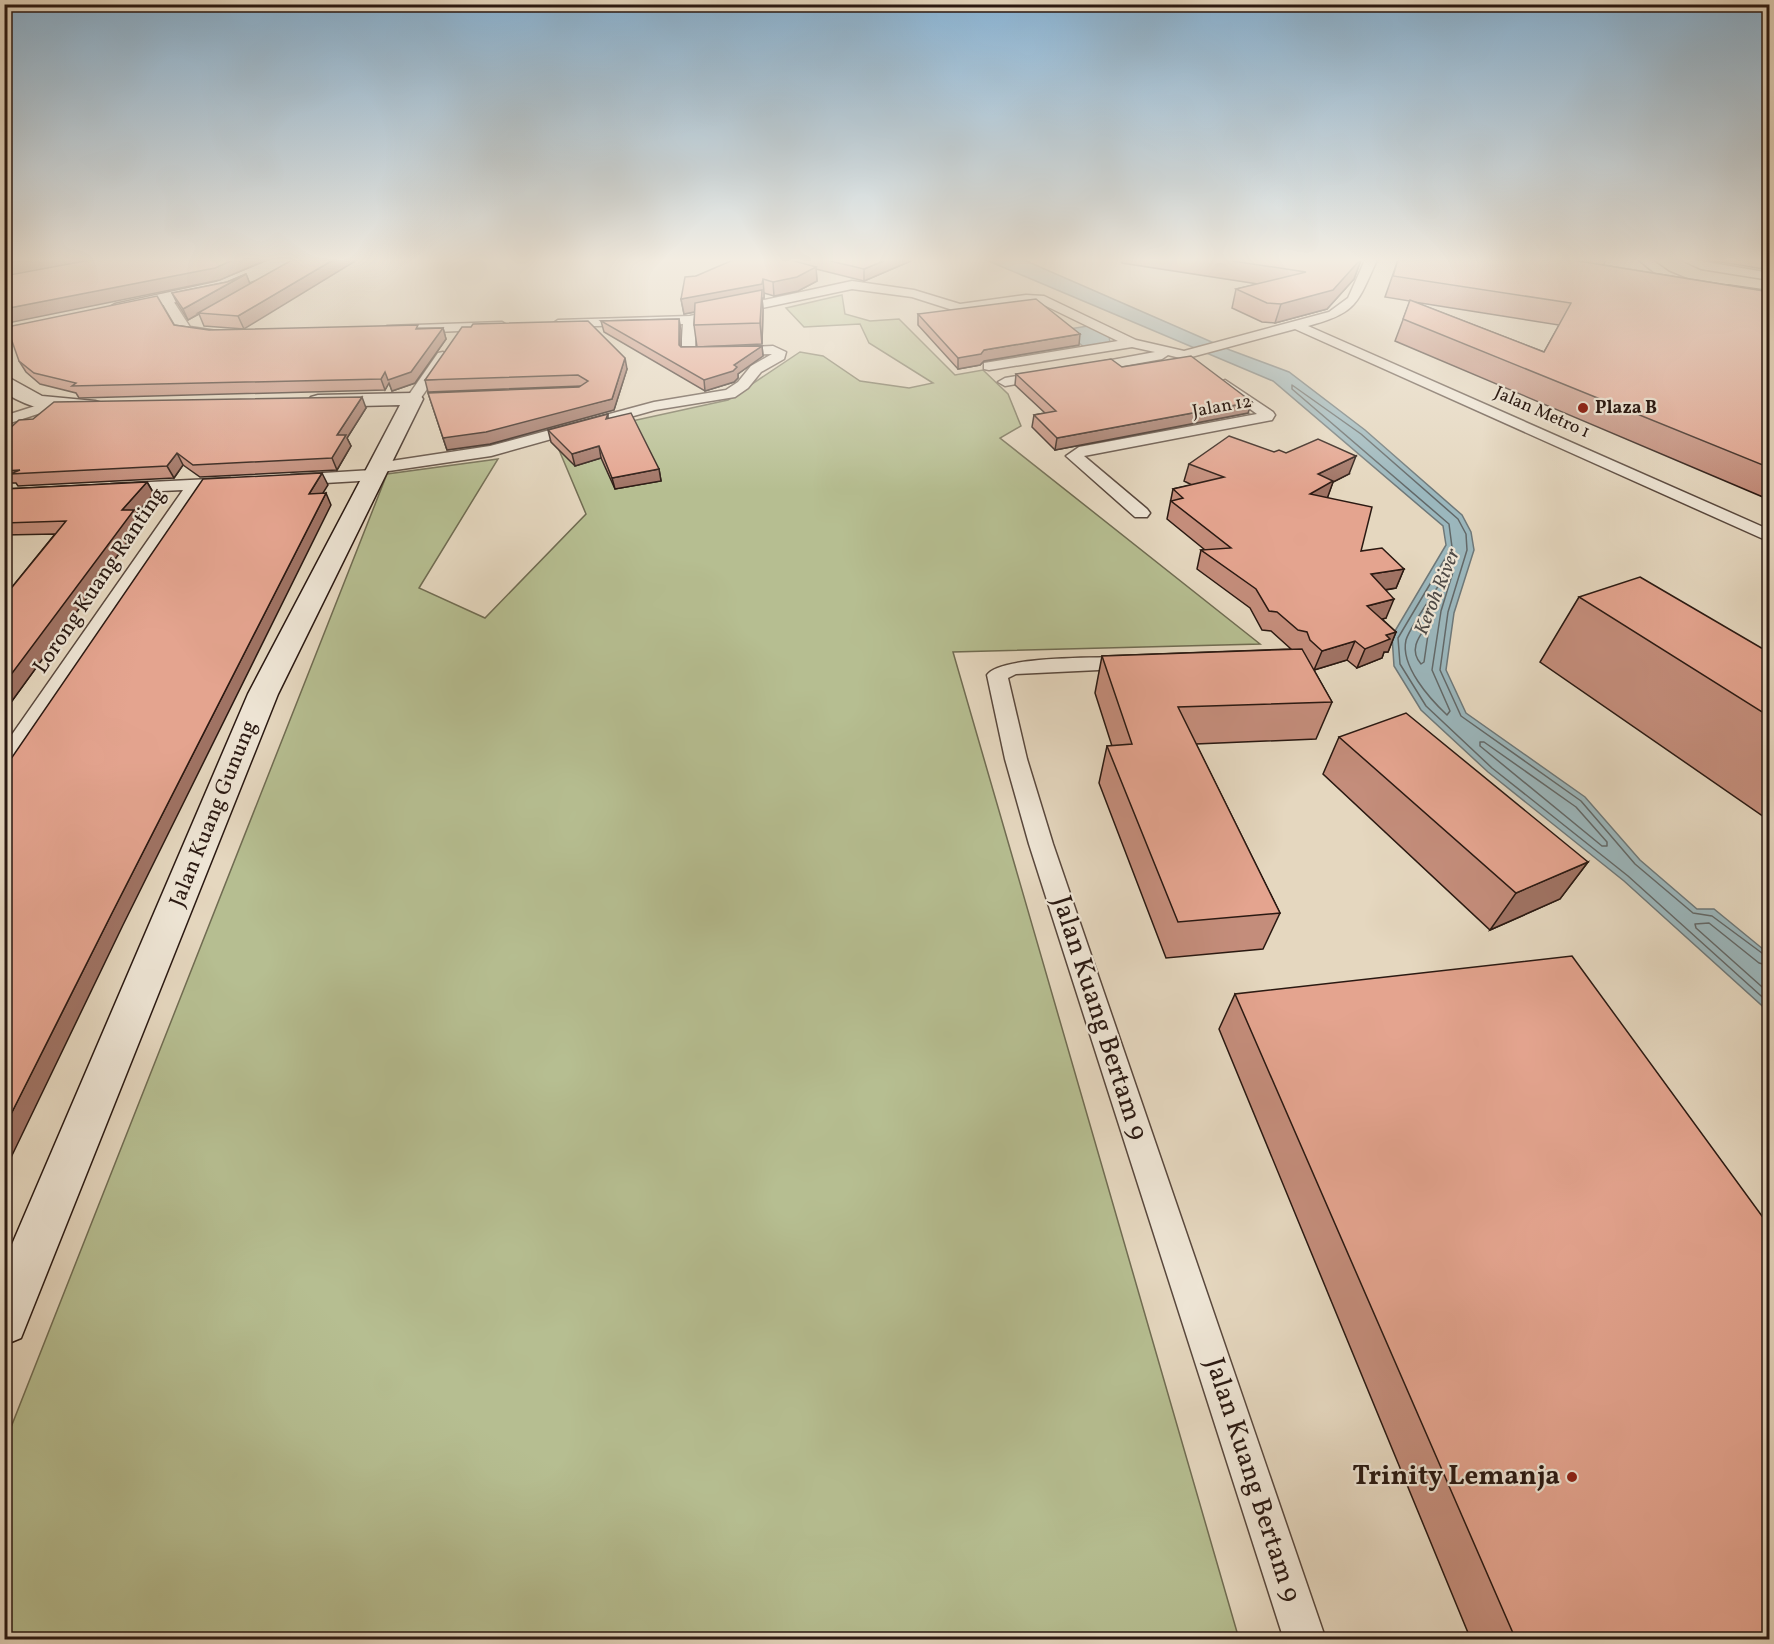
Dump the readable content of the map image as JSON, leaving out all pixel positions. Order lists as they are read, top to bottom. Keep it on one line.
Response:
{"streets":{"street":["Jalan 12","Jalan Metro 1","Lorong Kuang Ranting","Jalan Kuang Gunung","Jalan Kuang Bertam 9"]},"water":["Keroh River"],"places":["Plaza B","Trinity Lemanja"]}
